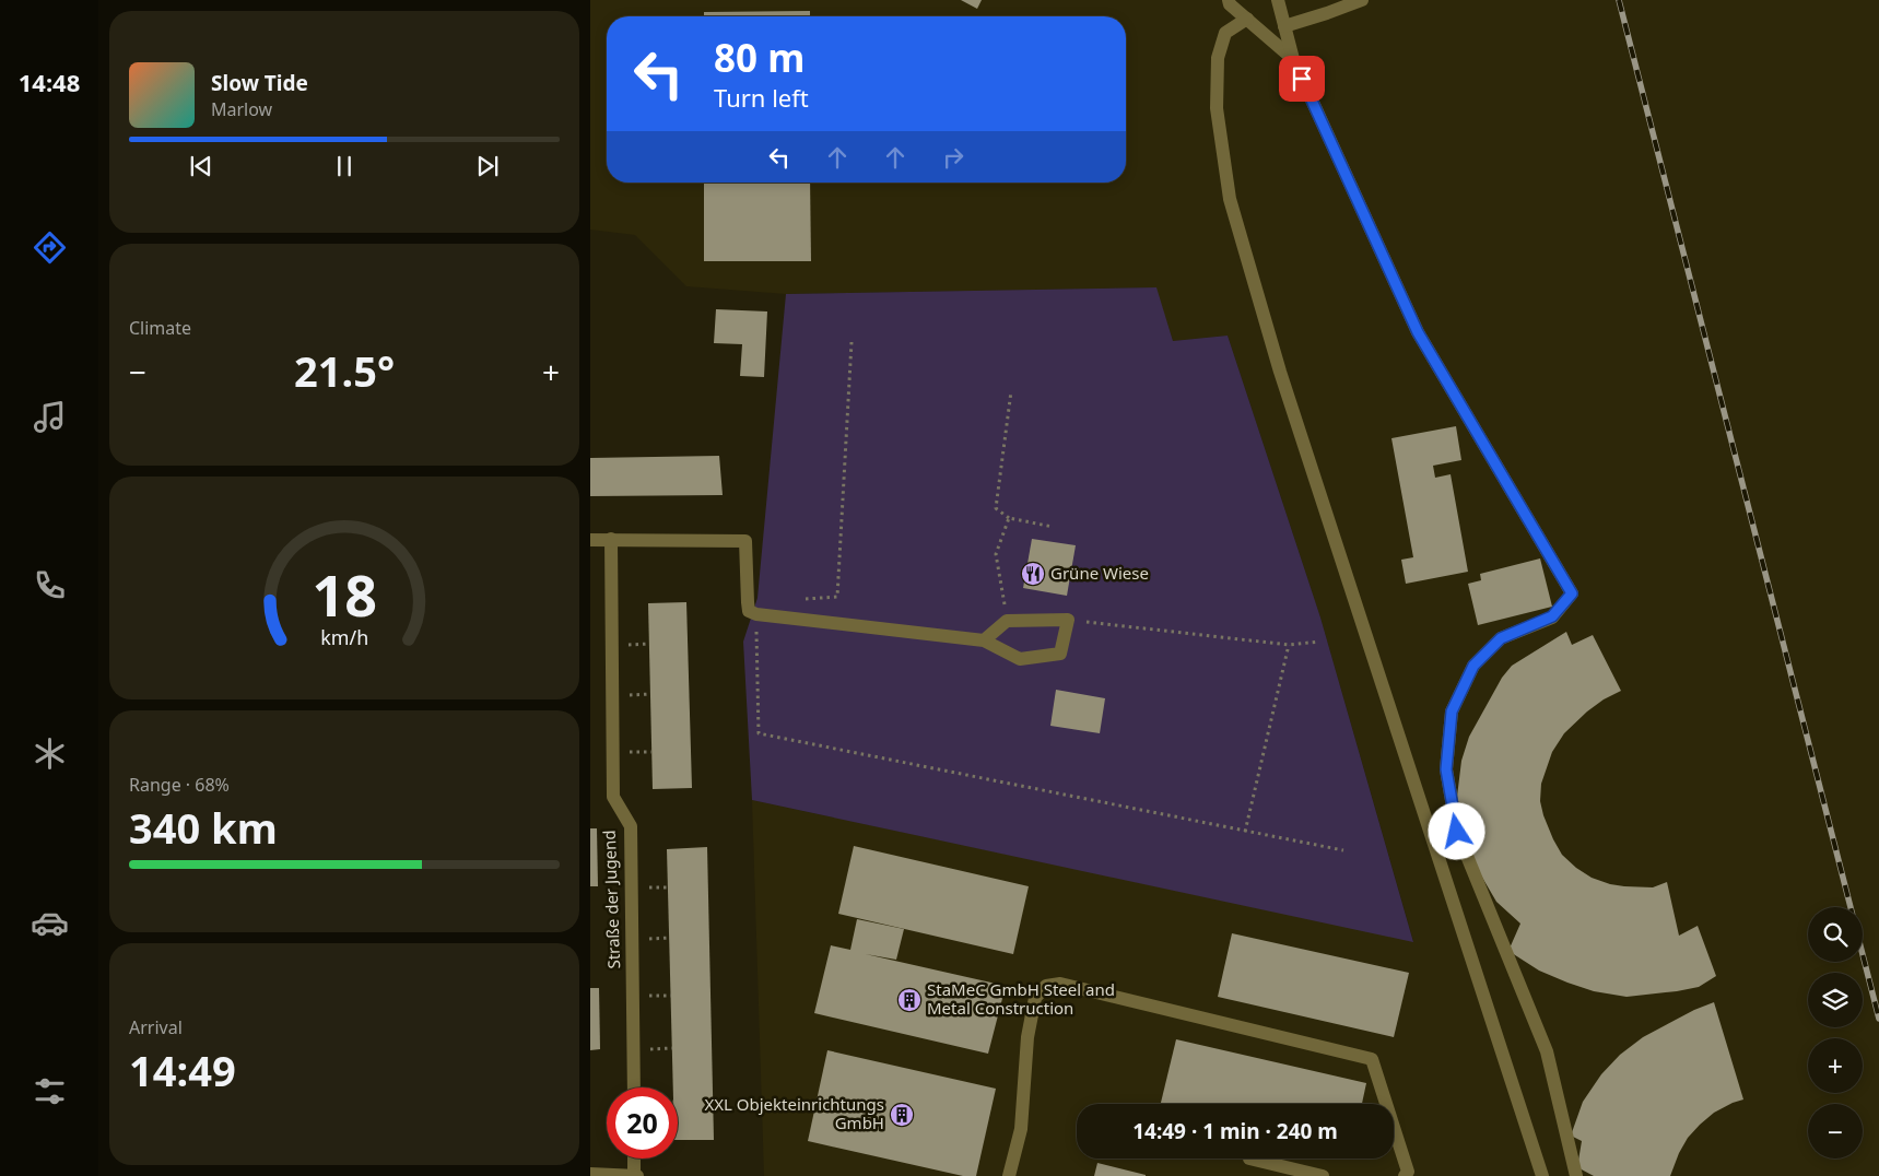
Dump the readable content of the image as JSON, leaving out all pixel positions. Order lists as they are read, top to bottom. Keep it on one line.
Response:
{"streets":{"street":["Straße der Jugend"]},"places":{"restaurant":["Grüne Wiese"],"building":["StaMeC GmbH Steel and Metal Construction","XXL Objekteinrichtungs GmbH"]},"page":{"tabs":"14:48","turn":["80 m","Turn left"],"song":["Slow Tide","Marlow"],"tile":["Climate",["Range · 68%","340 km"],["Arrival","14:49"]],"heat":["−","21.5°","+"],"map_buttons":["+","−"],"limit":"20","trip":"14:49 · 1 min · 240 m","gauge":["18","km/h"]}}
